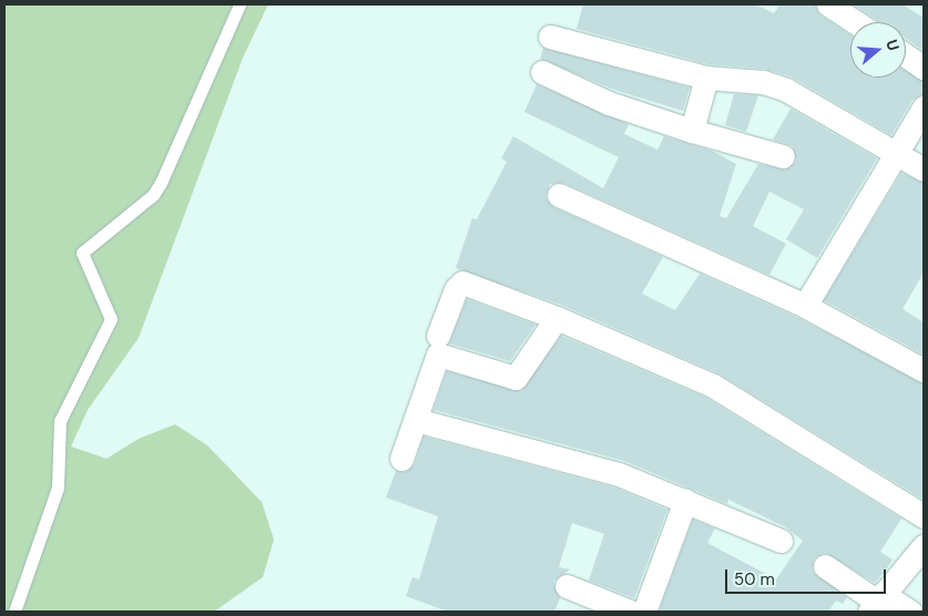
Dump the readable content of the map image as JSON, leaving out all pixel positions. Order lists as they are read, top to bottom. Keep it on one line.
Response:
{"scale_bar":"50 m","north":"right"}
